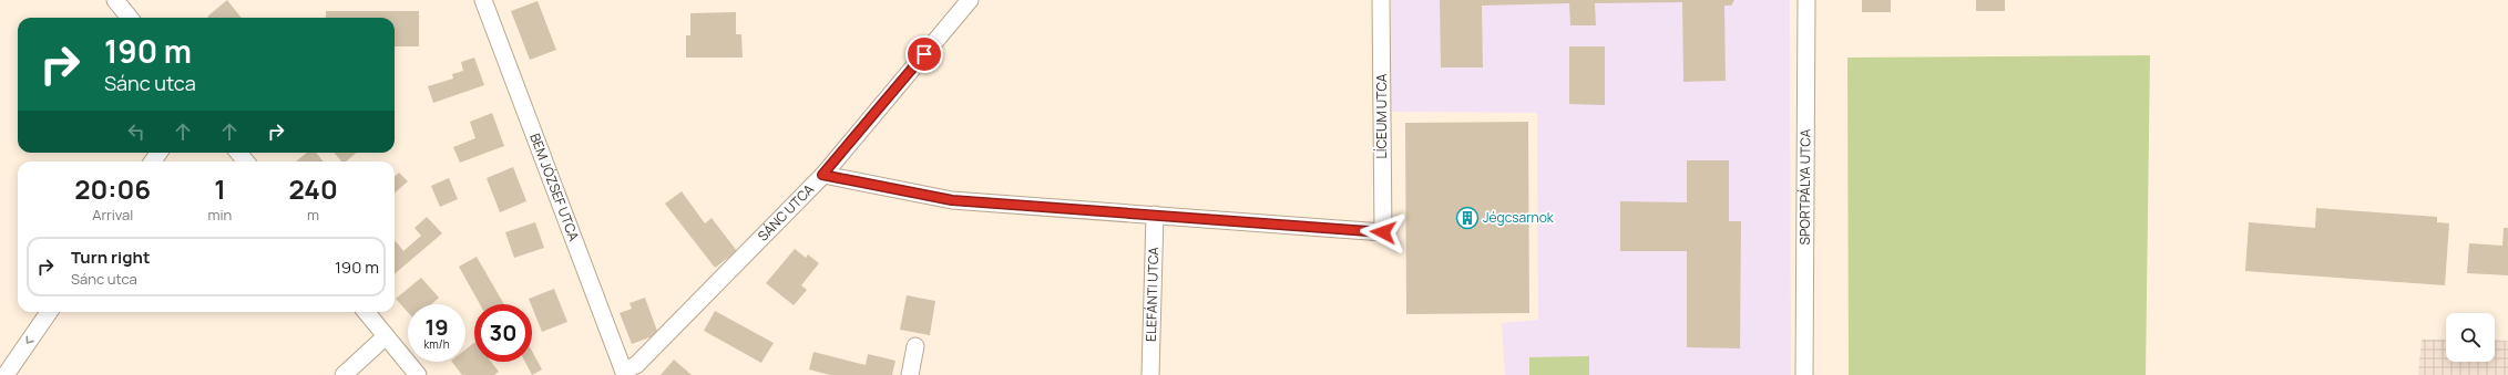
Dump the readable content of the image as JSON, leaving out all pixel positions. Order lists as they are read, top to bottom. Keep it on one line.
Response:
{"streets":{"street":["LÍCEUM UTCA","BEM JÓZSEF UTCA","SPORTPÁLYA UTCA","SÁNC UTCA","ELEFÁNTI UTCA"]},"crossings":[["LÍCEUM UTCA","ELEFÁNTI UTCA"],["BEM JÓZSEF UTCA","SÁNC UTCA"]],"places":{"building":["Jégcsarnok"]},"page":{"turn":["190 m","Sánc utca"],"eta":["20:06","Arrival","1","min","240","m"],"list":[{"name":"Turn right","note":"Sánc utca","value":"190 m"}],"speed":"19 km/h","limit":"30"}}
